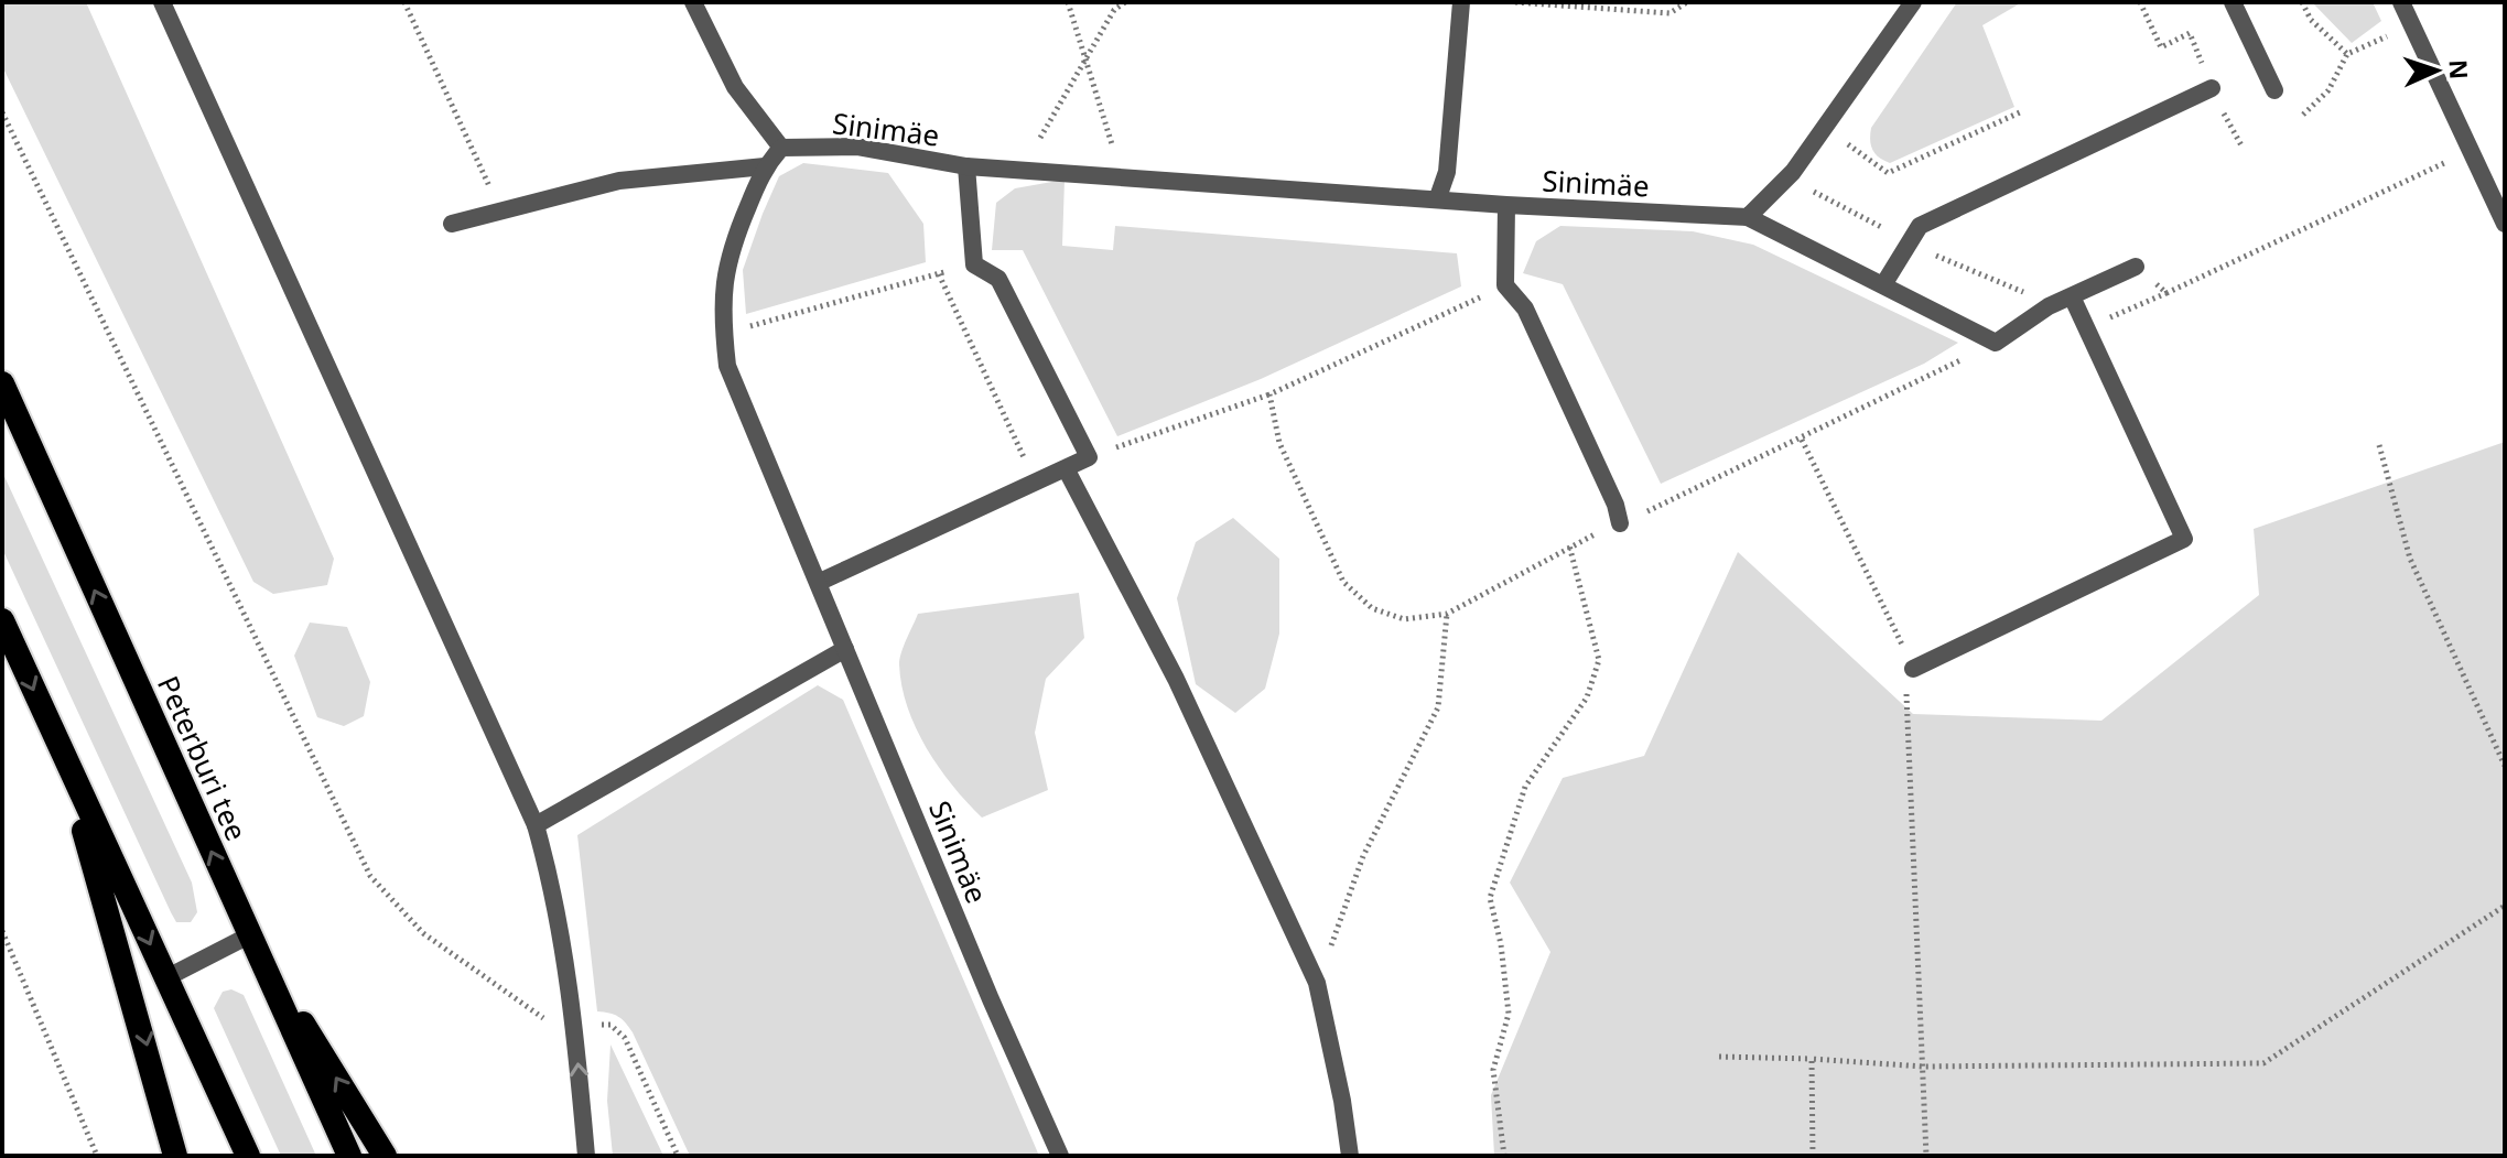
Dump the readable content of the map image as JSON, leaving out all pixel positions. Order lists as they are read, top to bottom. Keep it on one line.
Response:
{"streets":{"highway":["Peterburi tee"],"street":["Sinimäe"]},"north":"right"}
